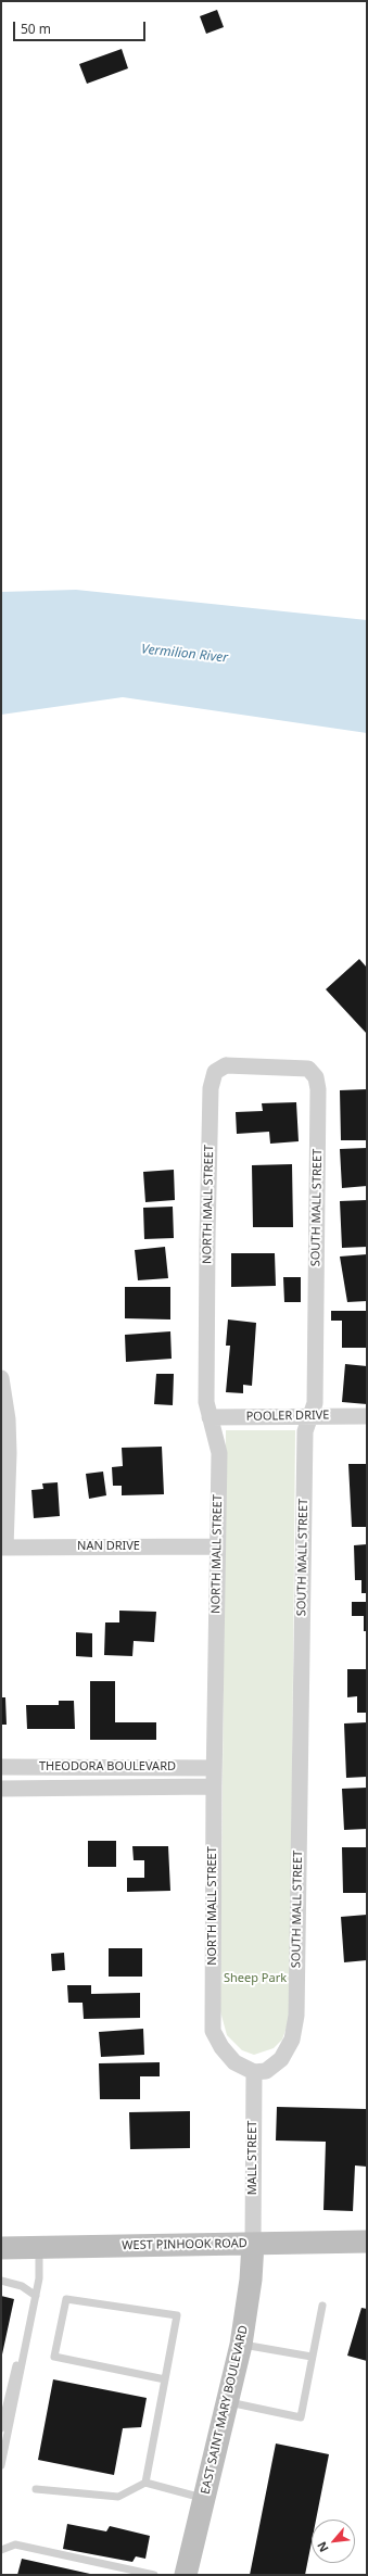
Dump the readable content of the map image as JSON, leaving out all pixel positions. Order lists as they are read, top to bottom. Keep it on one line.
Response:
{"streets":{"main road":["WEST PINHOOK ROAD","EAST SAINT MARY BOULEVARD"],"street":["NORTH MALL STREET","SOUTH MALL STREET","POOLER DRIVE","NAN DRIVE","THEODORA BOULEVARD","MALL STREET"]},"crossings":[["NORTH MALL STREET","SOUTH MALL STREET"],["NORTH MALL STREET","POOLER DRIVE"],["NORTH MALL STREET","NAN DRIVE"],["NORTH MALL STREET","THEODORA BOULEVARD"],["NORTH MALL STREET","MALL STREET"],["SOUTH MALL STREET","POOLER DRIVE"],["SOUTH MALL STREET","MALL STREET"],["MALL STREET","WEST PINHOOK ROAD"],["MALL STREET","EAST SAINT MARY BOULEVARD"],["WEST PINHOOK ROAD","EAST SAINT MARY BOULEVARD"]],"water":["Vermilion River"],"parks":["Sheep Park"],"scale_bar":"50 m","north":"bottom left"}
